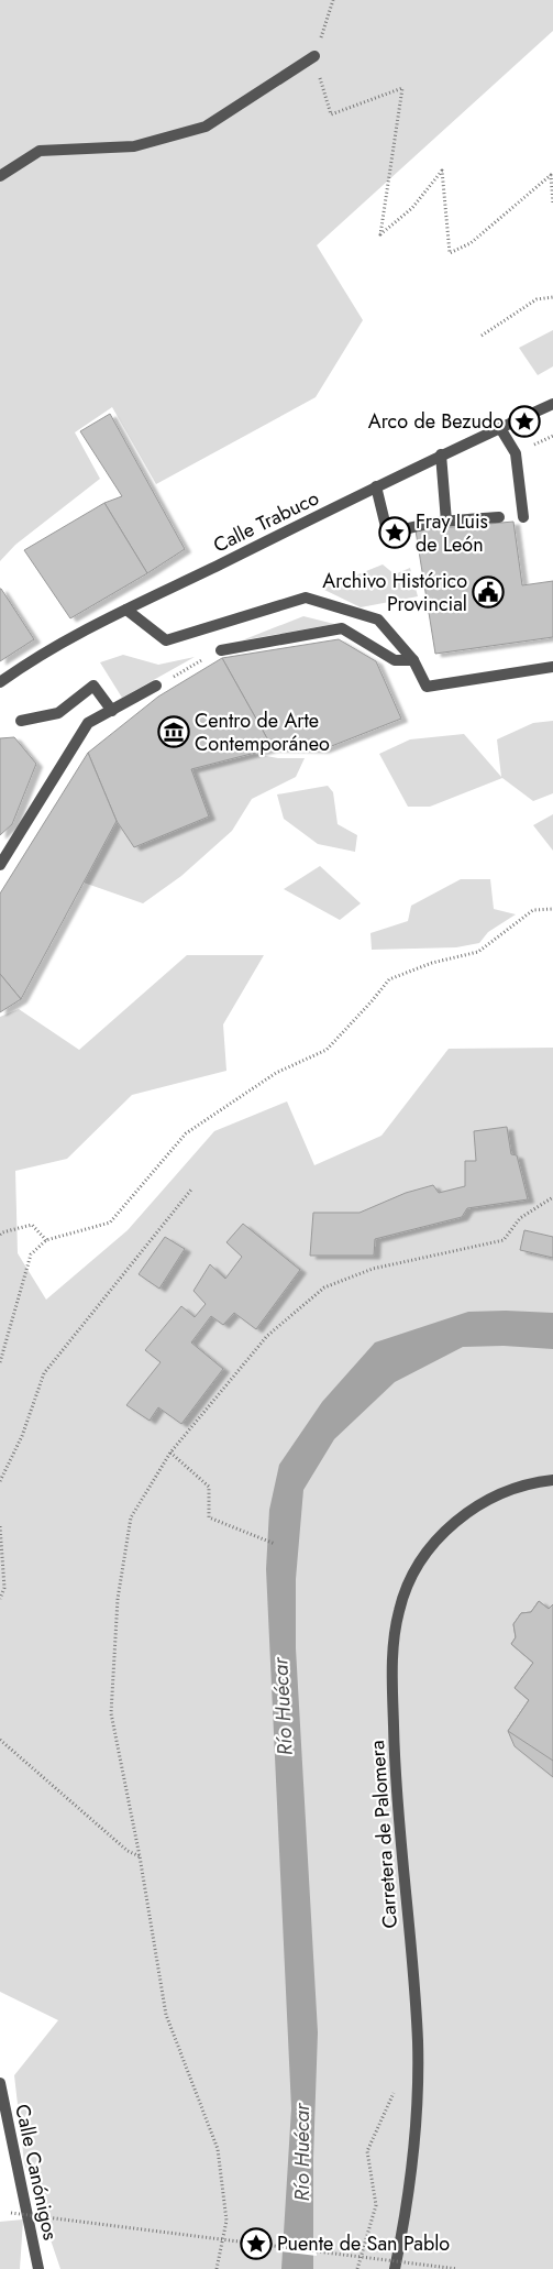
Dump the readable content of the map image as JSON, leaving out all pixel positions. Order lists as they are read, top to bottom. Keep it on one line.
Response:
{"streets":{"street":["Calle Trabuco","Carretera de Palomera","Calle Canónigos"]},"water":["Río Huécar"],"places":{"place":["Arco de Bezudo","Fray Luis de León","Puente de San Pablo"],"public building":["Archivo Histórico Provincial"],"museum":["Centro de Arte Contemporáneo"]}}
